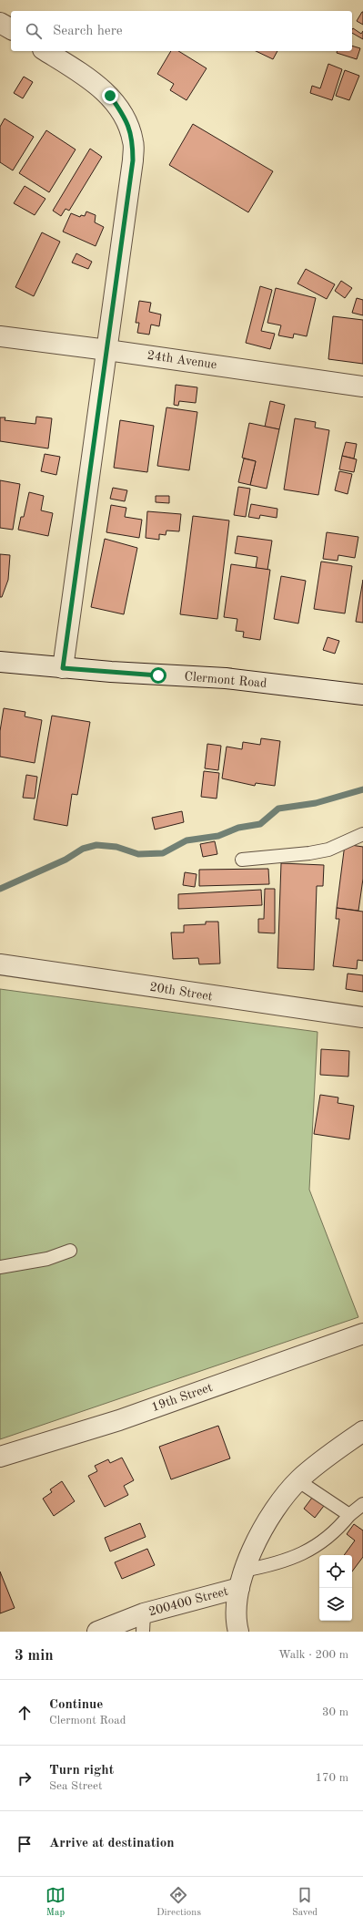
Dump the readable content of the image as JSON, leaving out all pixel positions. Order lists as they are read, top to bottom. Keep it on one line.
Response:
{"streets":{"street":["24th Avenue","Clermont Road","20th Street","19th Street","200400 Street"]},"page":{"search":"Search here","heading":["3 min","Walk · 200 m"],"list":[["Continue","Clermont Road","30 m"],["Turn right","Sea Street","170 m"],"Arrive at destination"],"nav":["Map","Directions","Saved"]}}
